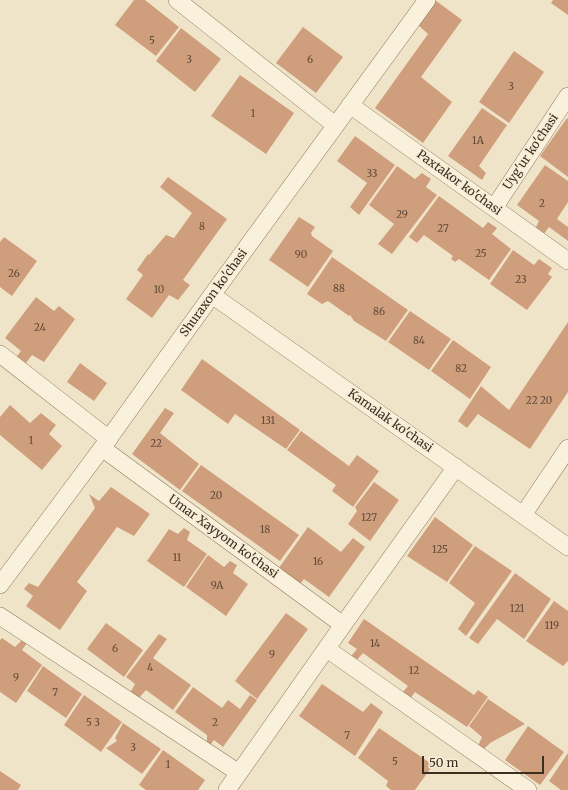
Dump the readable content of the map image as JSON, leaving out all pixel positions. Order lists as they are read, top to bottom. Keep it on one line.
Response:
{"streets":{"street":["Uyg'ur ko'chasi","Paxtakor ko'chasi","Shuraxon ko'chasi","Kamalak ko'chasi","Umar Xayyom ko'chasi"]},"crossings":[["Uyg'ur ko'chasi","Paxtakor ko'chasi"],["Paxtakor ko'chasi","Shuraxon ko'chasi"],["Shuraxon ko'chasi","Kamalak ko'chasi"],["Shuraxon ko'chasi","Umar Xayyom ko'chasi"]],"house_numbers":["5","3","6","3","1","1A","33","2","29","8","27","25","90","26","23","88","10","86","24","84","82","22 20","131","1","22","20","127","18","125","11","16","9A","121","119","14","6","9","4","12","9","7","5 3","2","7","3","5","1"],"scale_bar":"50 m"}
